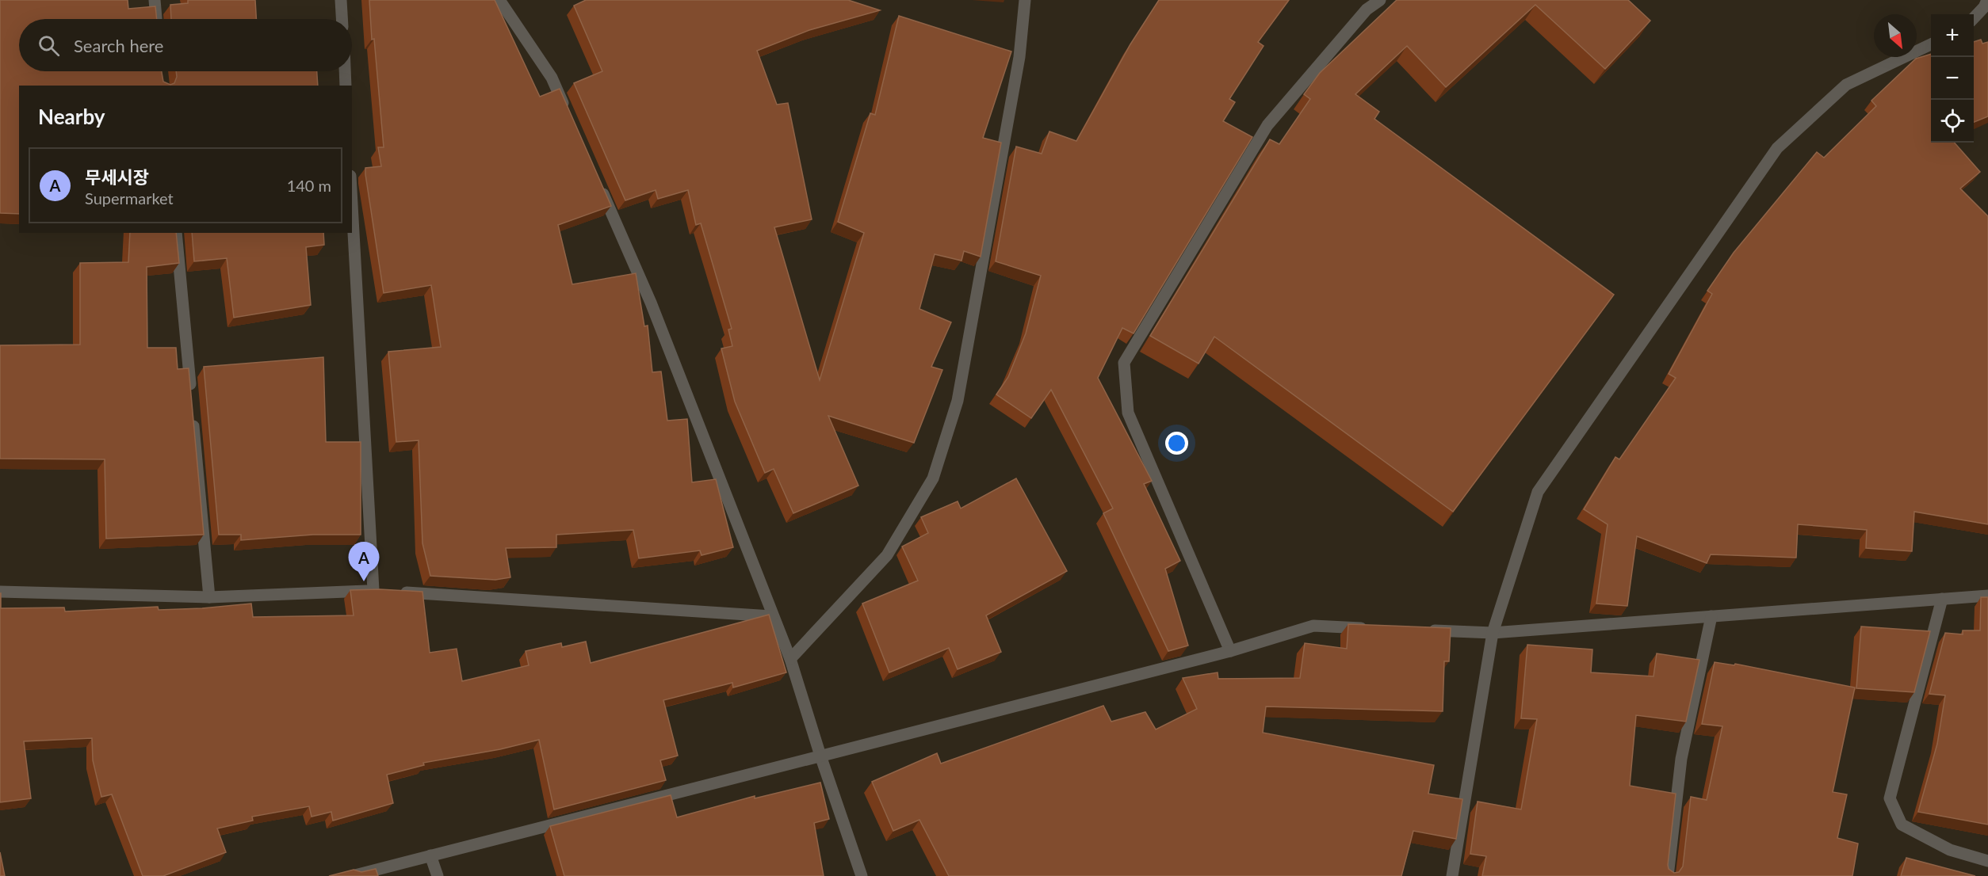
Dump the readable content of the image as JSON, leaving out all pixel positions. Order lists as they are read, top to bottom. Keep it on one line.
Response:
{"north":"bottom right","page":{"map_buttons":["+","−"],"search":"Search here","heading":"Nearby","list":[{"mark":"A","name":"무세시장","note":"Supermarket","value":"140 m"}],"pins":"A"}}
